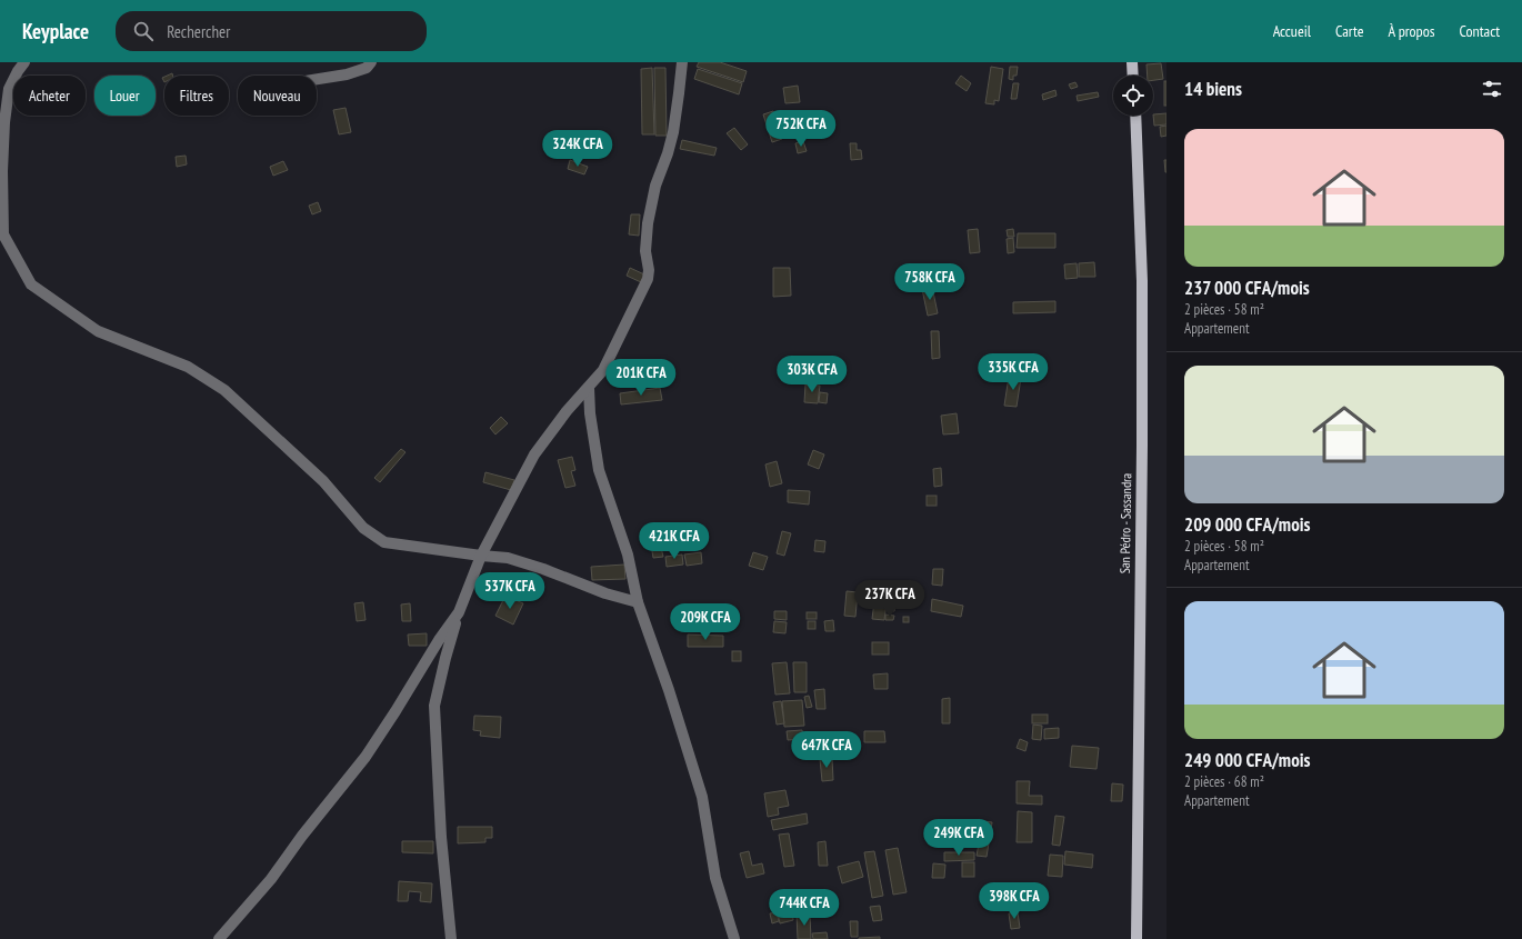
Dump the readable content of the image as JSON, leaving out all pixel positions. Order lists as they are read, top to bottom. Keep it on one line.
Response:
{"streets":{"main road":["San Pédro - Sassandra"]},"page":{"header":"Keyplace","search":"Rechercher","nav":["Accueil","Carte","À propos","Contact"],"heading":"14 biens","chip":["Acheter","Louer","Filtres","Nouveau"],"price":["752K CFA","324K CFA","758K CFA","335K CFA","303K CFA","201K CFA","421K CFA","537K CFA","237K CFA","209K CFA","647K CFA","249K CFA","398K CFA","744K CFA"],"list":[{"name":"237 000 CFA/mois","note":"2 pièces · 58 m² · Appartement"},{"name":"209 000 CFA/mois","note":"2 pièces · 58 m² · Appartement"},{"name":"249 000 CFA/mois","note":"2 pièces · 68 m² · Appartement"}]}}
